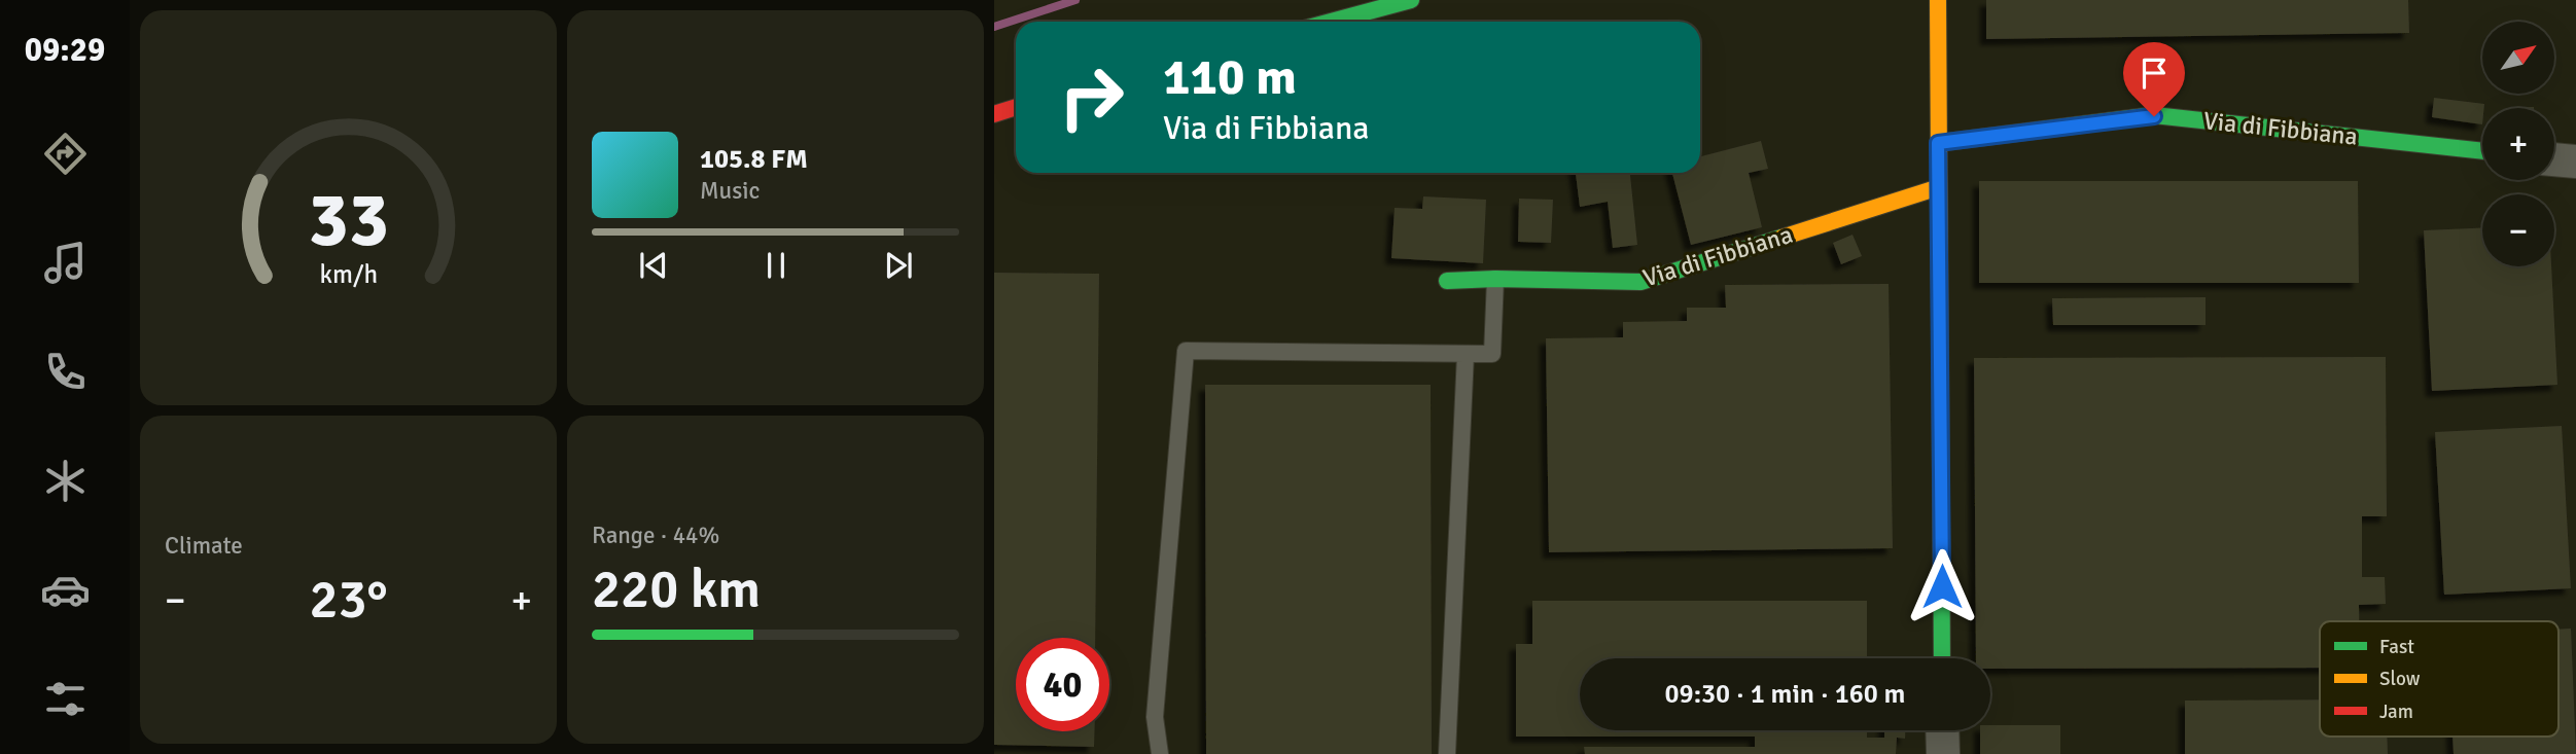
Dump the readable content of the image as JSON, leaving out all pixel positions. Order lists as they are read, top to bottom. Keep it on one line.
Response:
{"streets":{"street":["Via di Fibbiana"]},"legend":["Fast","Slow","Jam"],"north":"top right","page":{"tabs":"09:29","map_buttons":["+","−"],"turn":["110 m","Via di Fibbiana"],"song":["105.8 FM","Music"],"tile":["Climate",["Range · 44%","220 km"]],"heat":["−","23°","+"],"limit":"40","trip":"09:30 · 1 min · 160 m","gauge":["33","km/h"]}}
